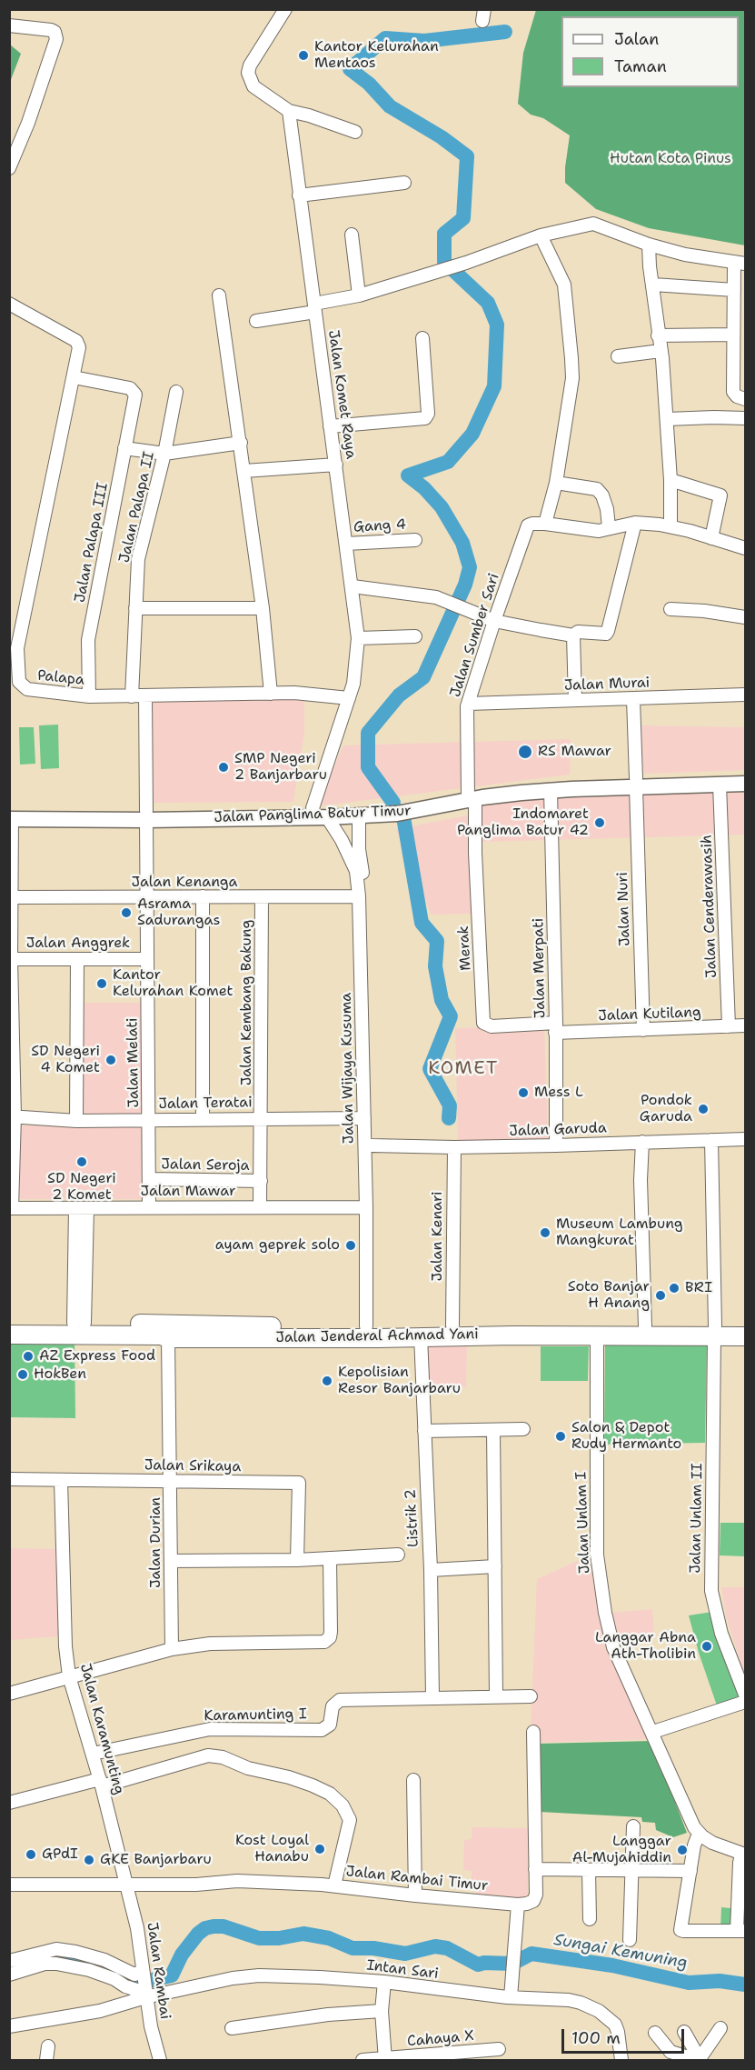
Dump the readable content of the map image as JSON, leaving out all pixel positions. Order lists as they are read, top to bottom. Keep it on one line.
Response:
{"streets":{"highway":["Jalan Jenderal Achmad Yani"],"main road":["Jalan Panglima Batur Timur"],"street":["Jalan Komet Raya","Jalan Palapa II","Gang 4","Jalan Palapa III","Jalan Sumber Sari","Palapa","Jalan Murai","Jalan Kenanga","Jalan Cenderawasih","Jalan Nuri","Jalan Anggrek","Merak","Jalan Merpati","Jalan Kembang Bakung","Jalan Kutilang","Jalan Melati","Jalan Wijaya Kusuma","Jalan Teratai","Jalan Garuda","Jalan Seroja","Jalan Mawar","Jalan Kenari","Jalan Srikaya","Listrik 2","Jalan Unlam II","Jalan Unlam I","Jalan Durian","Karamunting I","Jalan Karamunting","Jalan Rambai Timur","Intan Sari","Jalan Rambai","Cahaya X"]},"crossings":[["Jalan Komet Raya","Gang 4"],["Jalan Komet Raya","Palapa"],["Jalan Komet Raya","Jalan Panglima Batur Timur"],["Jalan Palapa II","Palapa"],["Jalan Palapa III","Palapa"],["Jalan Sumber Sari","Jalan Murai"],["Jalan Sumber Sari","Jalan Panglima Batur Timur"],["Jalan Sumber Sari","Merak"],["Palapa","Jalan Melati"],["Jalan Murai","Jalan Nuri"],["Jalan Panglima Batur Timur","Jalan Cenderawasih"],["Jalan Panglima Batur Timur","Jalan Nuri"],["Jalan Panglima Batur Timur","Merak"],["Jalan Panglima Batur Timur","Jalan Merpati"],["Jalan Panglima Batur Timur","Jalan Melati"],["Jalan Panglima Batur Timur","Jalan Wijaya Kusuma"],["Jalan Kenanga","Jalan Kembang Bakung"],["Jalan Kenanga","Jalan Melati"],["Jalan Kenanga","Jalan Wijaya Kusuma"],["Jalan Cenderawasih","Jalan Kutilang"],["Jalan Nuri","Jalan Kutilang"],["Jalan Anggrek","Jalan Melati"],["Merak","Jalan Merpati"],["Merak","Jalan Kutilang"],["Jalan Merpati","Jalan Kutilang"],["Jalan Merpati","Jalan Garuda"],["Jalan Kembang Bakung","Jalan Teratai"],["Jalan Kembang Bakung","Jalan Seroja"],["Jalan Kembang Bakung","Jalan Mawar"],["Jalan Melati","Jalan Teratai"],["Jalan Melati","Jalan Seroja"],["Jalan Melati","Jalan Mawar"],["Jalan Wijaya Kusuma","Jalan Teratai"],["Jalan Wijaya Kusuma","Jalan Garuda"],["Jalan Wijaya Kusuma","Jalan Mawar"],["Jalan Wijaya Kusuma","Jalan Jenderal Achmad Yani"],["Jalan Garuda","Jalan Kenari"],["Jalan Garuda","Jalan Unlam II"],["Jalan Kenari","Jalan Jenderal Achmad Yani"],["Jalan Jenderal Achmad Yani","Listrik 2"],["Jalan Jenderal Achmad Yani","Jalan Unlam II"],["Jalan Jenderal Achmad Yani","Jalan Unlam I"],["Jalan Jenderal Achmad Yani","Jalan Durian"],["Jalan Srikaya","Jalan Durian"],["Jalan Srikaya","Jalan Karamunting"],["Listrik 2","Karamunting I"],["Karamunting I","Jalan Karamunting"],["Jalan Karamunting","Jalan Rambai Timur"],["Jalan Karamunting","Jalan Rambai"],["Jalan Rambai Timur","Jalan Rambai"],["Intan Sari","Jalan Rambai"]],"districts":["KOMET"],"water":["Sungai Kemuning"],"parks":["Hutan Kota Pinus"],"places":["Kantor Kelurahan Mentaos","RS Mawar","SMP Negeri 2 Banjarbaru","Indomaret Panglima Batur 42","Asrama Sadurangas","Kantor Kelurahan Komet","SD Negeri 4 Komet","Mess L","Pondok Garuda","SD Negeri 2 Komet","Museum Lambung Mangkurat","ayam geprek solo","BRI","Soto Banjar H Anang","AZ Express Food","HokBen","Kepolisian Resor Banjarbaru","Salon & Depot Rudy Hermanto","Langgar Abna Ath-Tholibin","Kost Loyal Hanabu","Langgar Al-Mujahiddin","GPdI","GKE Banjarbaru"],"legend":["Jalan","Taman"],"scale_bar":"100 m"}
